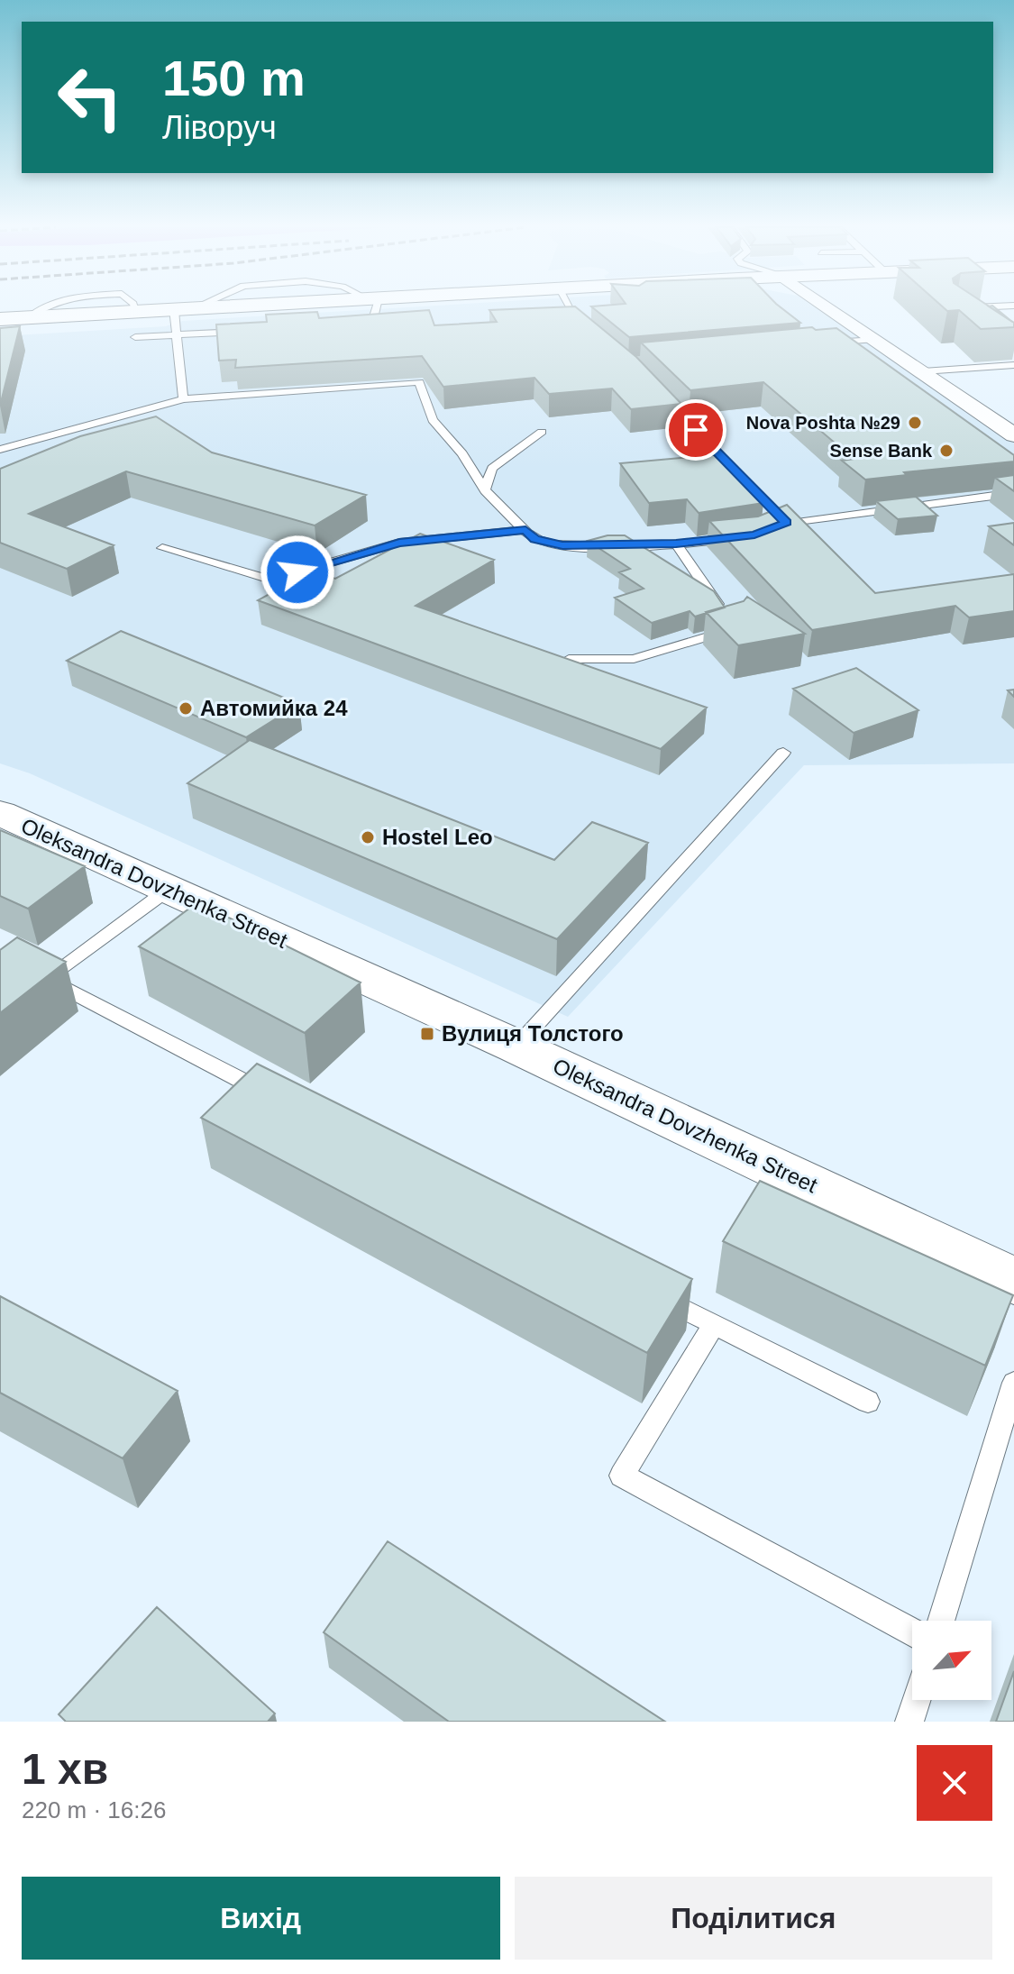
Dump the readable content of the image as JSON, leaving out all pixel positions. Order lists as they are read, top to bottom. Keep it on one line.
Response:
{"streets":{"main road":["Oleksandra Dovzhenka Street"]},"places":{"other":["Nova Poshta №29","Sense Bank","Автомийка 24","Hostel Leo"],"transit":["Вулиця Толстого"]},"north":"top right","page":{"turn":["150 m","Ліворуч"],"heading":["1 хв","220 m · 16:26"],"buttons":["Вихід","Поділитися"]}}
